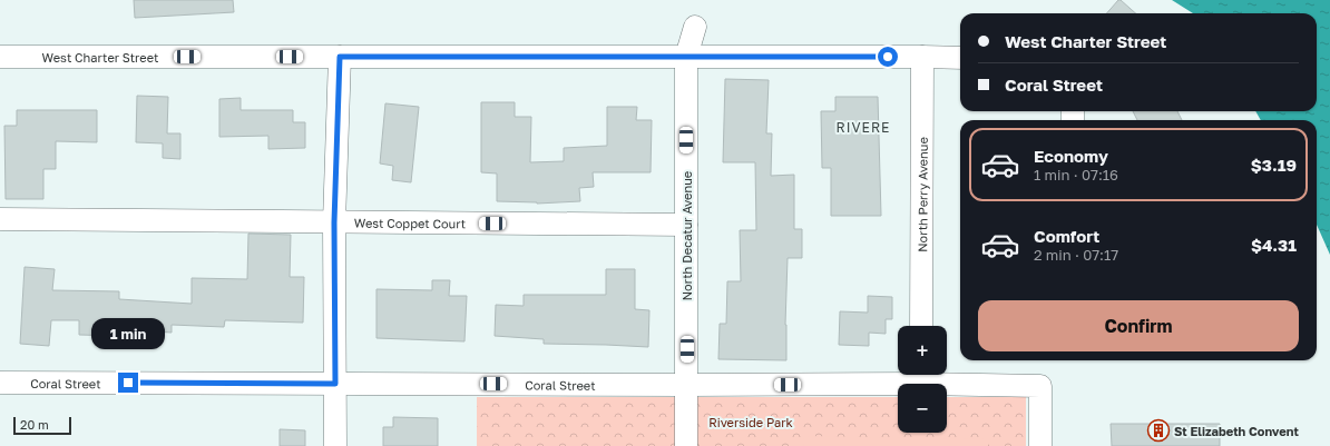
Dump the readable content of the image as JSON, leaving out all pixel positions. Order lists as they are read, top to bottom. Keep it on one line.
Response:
{"streets":{"street":["West Charter Street","North Perry Avenue","West Coppet Court","North Decatur Avenue","Coral Street"]},"crossings":[["West Charter Street","North Perry Avenue"],["West Charter Street","North Decatur Avenue"],["West Coppet Court","North Decatur Avenue"],["North Decatur Avenue","Coral Street"]],"districts":["RIVERE"],"parks":["Riverside Park"],"places":{"building":["St Elizabeth Convent"]},"scale_bar":"20 m","page":{"banner":["West Charter Street","Coral Street"],"list":[{"name":"Economy","note":"1 min · 07:16","value":"$3.19"},{"name":"Comfort","note":"2 min · 07:17","value":"$4.31"}],"buttons":"Confirm","bubble":"1 min","map_buttons":["+","−"],"scale":"20 m"}}
